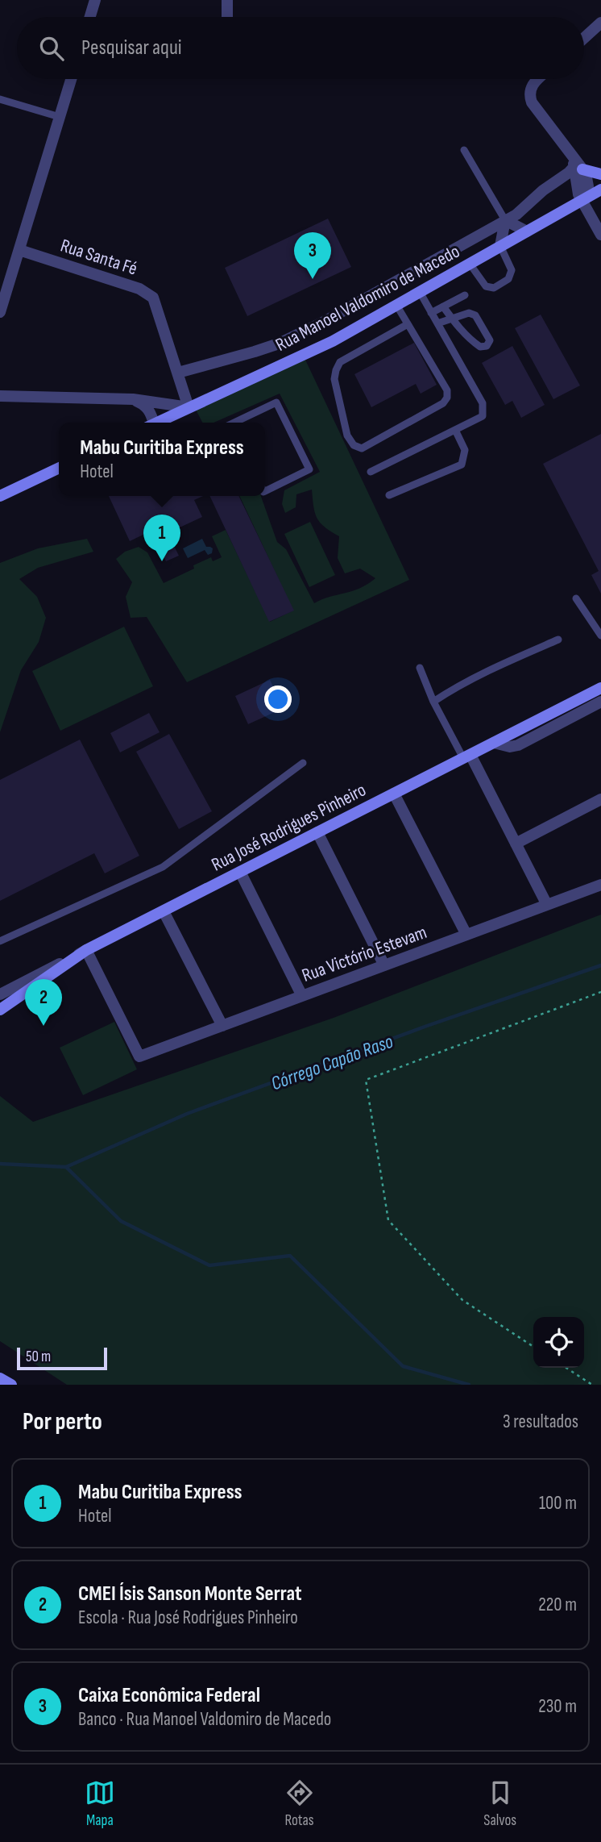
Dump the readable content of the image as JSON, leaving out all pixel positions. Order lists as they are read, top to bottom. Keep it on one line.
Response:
{"streets":{"main road":["Rua Manoel Valdomiro de Macedo","Rua José Rodrigues Pinheiro"],"street":["Rua Santa Fé","Rua Victório Estevam"]},"crossings":[["Rua Santa Fé","Rua Manoel Valdomiro de Macedo"],["Rua José Rodrigues Pinheiro","Rua Victório Estevam"]],"water":["Córrego Capão Raso"],"scale_bar":"50 m","page":{"search":"Pesquisar aqui","pins":["3","1","2"],"popup":["Mabu Curitiba Express","Hotel"],"scale":"50 m","heading":["Por perto","3 resultados"],"list":[{"mark":"1","name":"Mabu Curitiba Express","note":"Hotel","value":"100 m"},{"mark":"2","name":"CMEI Ísis Sanson Monte Serrat","note":"Escola · Rua José Rodrigues Pinheiro","value":"220 m"},{"mark":"3","name":"Caixa Econômica Federal","note":"Banco · Rua Manoel Valdomiro de Macedo","value":"230 m"}],"nav":["Mapa","Rotas","Salvos"]}}
